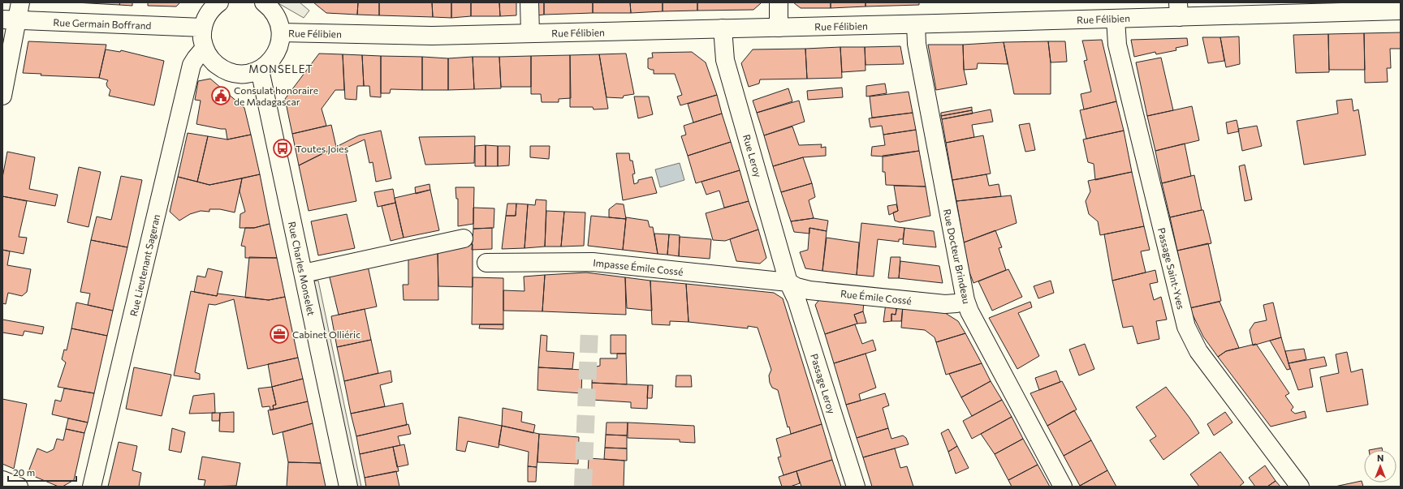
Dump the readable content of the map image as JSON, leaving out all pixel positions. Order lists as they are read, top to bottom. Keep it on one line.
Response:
{"streets":{"street":["Rue Félibien","Rue Germain Boffrand","Rue Leroy","Rue Docteur Brindeau","Rue Lieutenant Sageran","Impasse Émile Cossé","Rue Charles Monselet","Passage Saint-Yves","Rue Émile Cossé","Passage Leroy"]},"crossings":[["Rue Félibien","Rue Leroy"],["Rue Félibien","Rue Docteur Brindeau"],["Rue Félibien","Passage Saint-Yves"],["Rue Leroy","Impasse Émile Cossé"],["Rue Leroy","Rue Émile Cossé"],["Rue Leroy","Passage Leroy"],["Rue Docteur Brindeau","Rue Émile Cossé"],["Impasse Émile Cossé","Rue Émile Cossé"],["Impasse Émile Cossé","Passage Leroy"],["Rue Émile Cossé","Passage Leroy"]],"districts":["MONSELET"],"places":{"public building":["Consulat honoraire de Madagascar"],"bus stop":["Toutes Joies"],"office":["Cabinet Olliéric"]},"scale_bar":"20 m","north":"top"}
